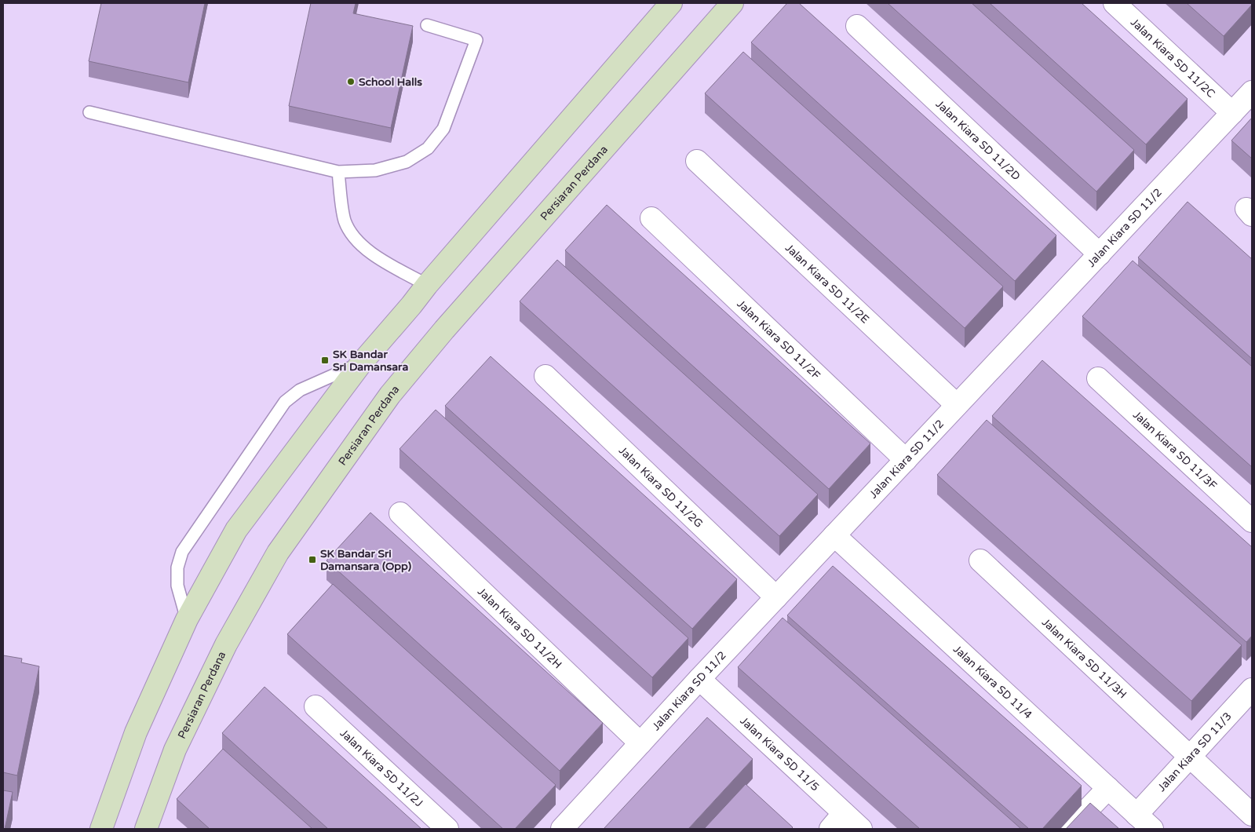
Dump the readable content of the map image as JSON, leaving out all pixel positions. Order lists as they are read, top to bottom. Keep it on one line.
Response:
{"streets":{"main road":["Persiaran Perdana"],"street":["Jalan Kiara SD 11/2C","Jalan Kiara SD 11/2D","Jalan Kiara SD 11/2","Jalan Kiara SD 11/2E","Jalan Kiara SD 11/2F","Jalan Kiara SD 11/3F","Jalan Kiara SD 11/2G","Jalan Kiara SD 11/2H","Jalan Kiara SD 11/3H","Jalan Kiara SD 11/4","Jalan Kiara SD 11/3","Jalan Kiara SD 11/5","Jalan Kiara SD 11/2J"]},"crossings":[["Jalan Kiara SD 11/2C","Jalan Kiara SD 11/2"],["Jalan Kiara SD 11/2D","Jalan Kiara SD 11/2"],["Jalan Kiara SD 11/2","Jalan Kiara SD 11/2E"],["Jalan Kiara SD 11/2","Jalan Kiara SD 11/2F"],["Jalan Kiara SD 11/2","Jalan Kiara SD 11/2G"],["Jalan Kiara SD 11/2","Jalan Kiara SD 11/2H"],["Jalan Kiara SD 11/2","Jalan Kiara SD 11/4"],["Jalan Kiara SD 11/2","Jalan Kiara SD 11/5"],["Jalan Kiara SD 11/3H","Jalan Kiara SD 11/3"],["Jalan Kiara SD 11/4","Jalan Kiara SD 11/3"]],"places":{"other":["School Halls"],"transit":["SK Bandar Sri Damansara","SK Bandar Sri Damansara (Opp)"]}}
